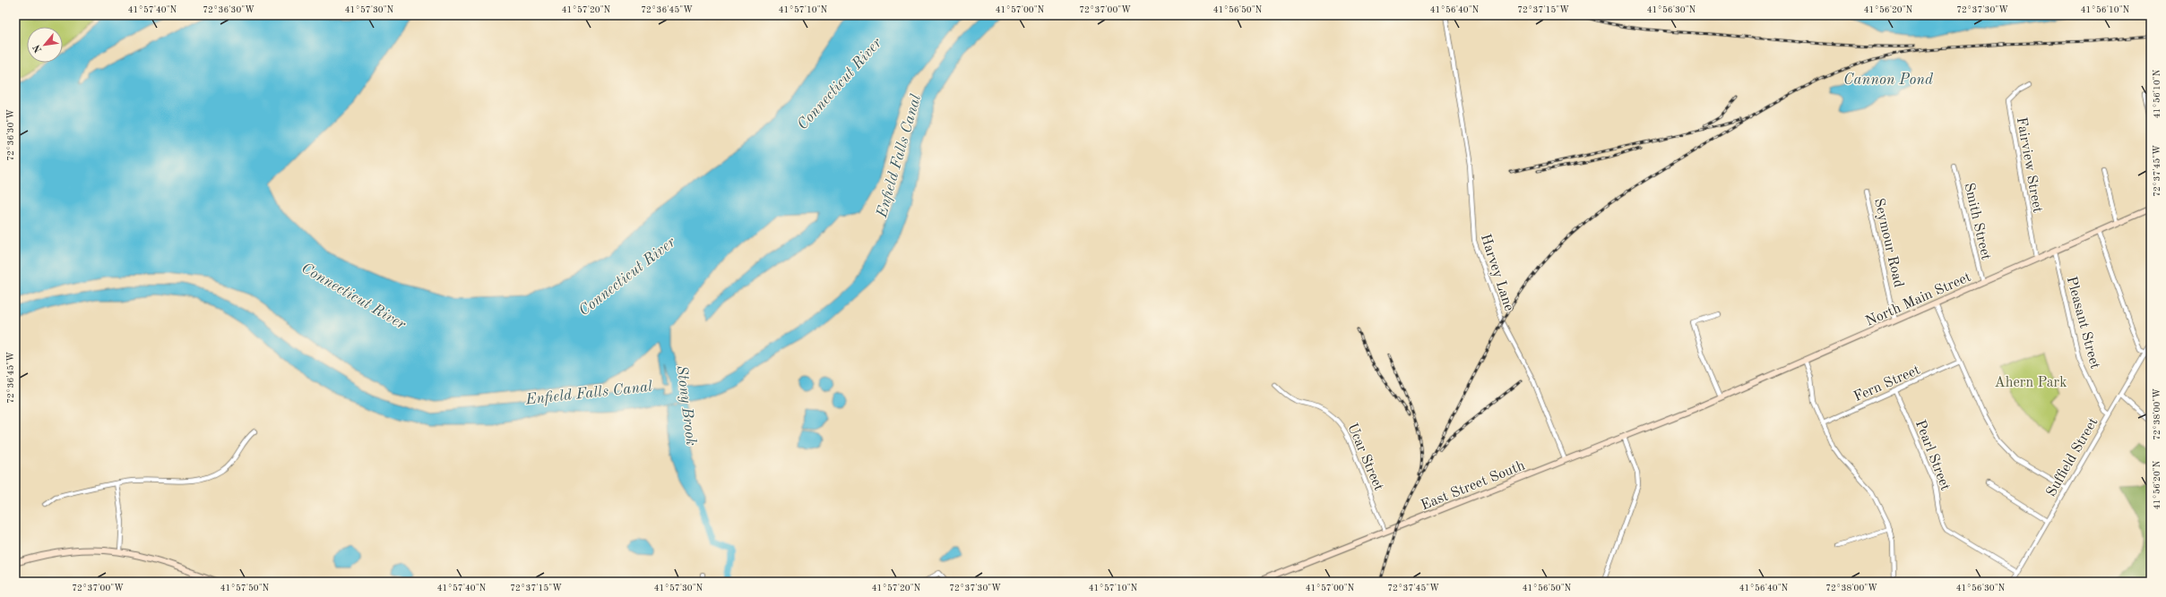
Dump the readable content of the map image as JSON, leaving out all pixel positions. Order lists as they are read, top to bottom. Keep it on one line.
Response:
{"streets":{"main road":["North Main Street","East Street South"],"street":["Fairview Street","Smith Street","Seymour Road","Harvey Lane","Pleasant Street","Fern Street","Pearl Street","Ucar Street","Suffield Street"]},"crossings":[["Fairview Street","North Main Street"],["Smith Street","North Main Street"],["Seymour Road","North Main Street"],["Harvey Lane","East Street South"],["North Main Street","Pleasant Street"],["North Main Street","East Street South"],["Pleasant Street","Suffield Street"],["Fern Street","Pearl Street"],["Pearl Street","Suffield Street"],["Ucar Street","East Street South"]],"water":["Cannon Pond","Connecticut River","Enfield Falls Canal","Stony Brook"],"parks":["Ahern Park"],"north":"bottom left","coordinates":["41°57'40\"N","72°36'30\"W","41°57'30\"N","41°57'20\"N","72°36'45\"W","41°57'10\"N","41°57'00\"N","72°37'00\"W","41°56'50\"N","41°56'40\"N","72°37'15\"W","41°56'30\"N","41°56'20\"N","72°37'30\"W","41°56'10\"N","72°37'45\"W","72°38'00\"W","41°57'50\"N"]}
